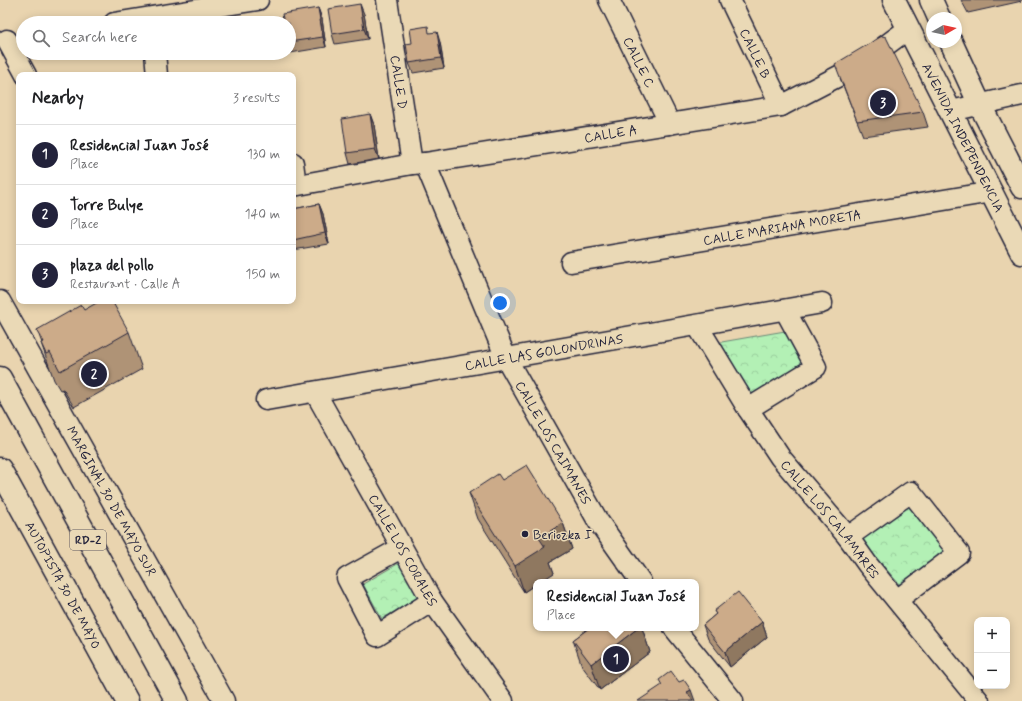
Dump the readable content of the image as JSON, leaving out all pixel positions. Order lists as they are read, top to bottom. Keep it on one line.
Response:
{"streets":{"main road":["AVENIDA INDEPENDENCIA","RD-2","AUTOPISTA 30 DE MAYO"],"street":["CALLE B","CALLE C","CALLE D","CALLE A","CALLE MARIANA MORETA","CALLE LAS GOLONDRINAS","CALLE LOS CAIMANES","MARGINAL 30 DE MAYO SUR","CALLE LOS CALAMARES","CALLE LOS CORALES"]},"crossings":[["CALLE B","CALLE A"],["CALLE C","CALLE A"],["CALLE D","CALLE A"],["CALLE D","CALLE LOS CAIMANES"],["CALLE A","AVENIDA INDEPENDENCIA"],["CALLE A","CALLE LOS CAIMANES"],["AVENIDA INDEPENDENCIA","CALLE MARIANA MORETA"],["CALLE LAS GOLONDRINAS","CALLE LOS CAIMANES"],["CALLE LAS GOLONDRINAS","CALLE LOS CALAMARES"],["CALLE LAS GOLONDRINAS","CALLE LOS CORALES"]],"places":["Beriozka I"],"north":"right","page":{"search":"Search here","heading":["Nearby","3 results"],"pins":["3","2","1"],"list":[{"mark":"1","name":"Residencial Juan José","note":"Place","value":"130 m"},{"mark":"2","name":"Torre Bulye","note":"Place","value":"140 m"},{"mark":"3","name":"plaza del pollo","note":"Restaurant · Calle A","value":"150 m"}],"popup":["Residencial Juan José","Place"],"map_buttons":["+","−"]}}
